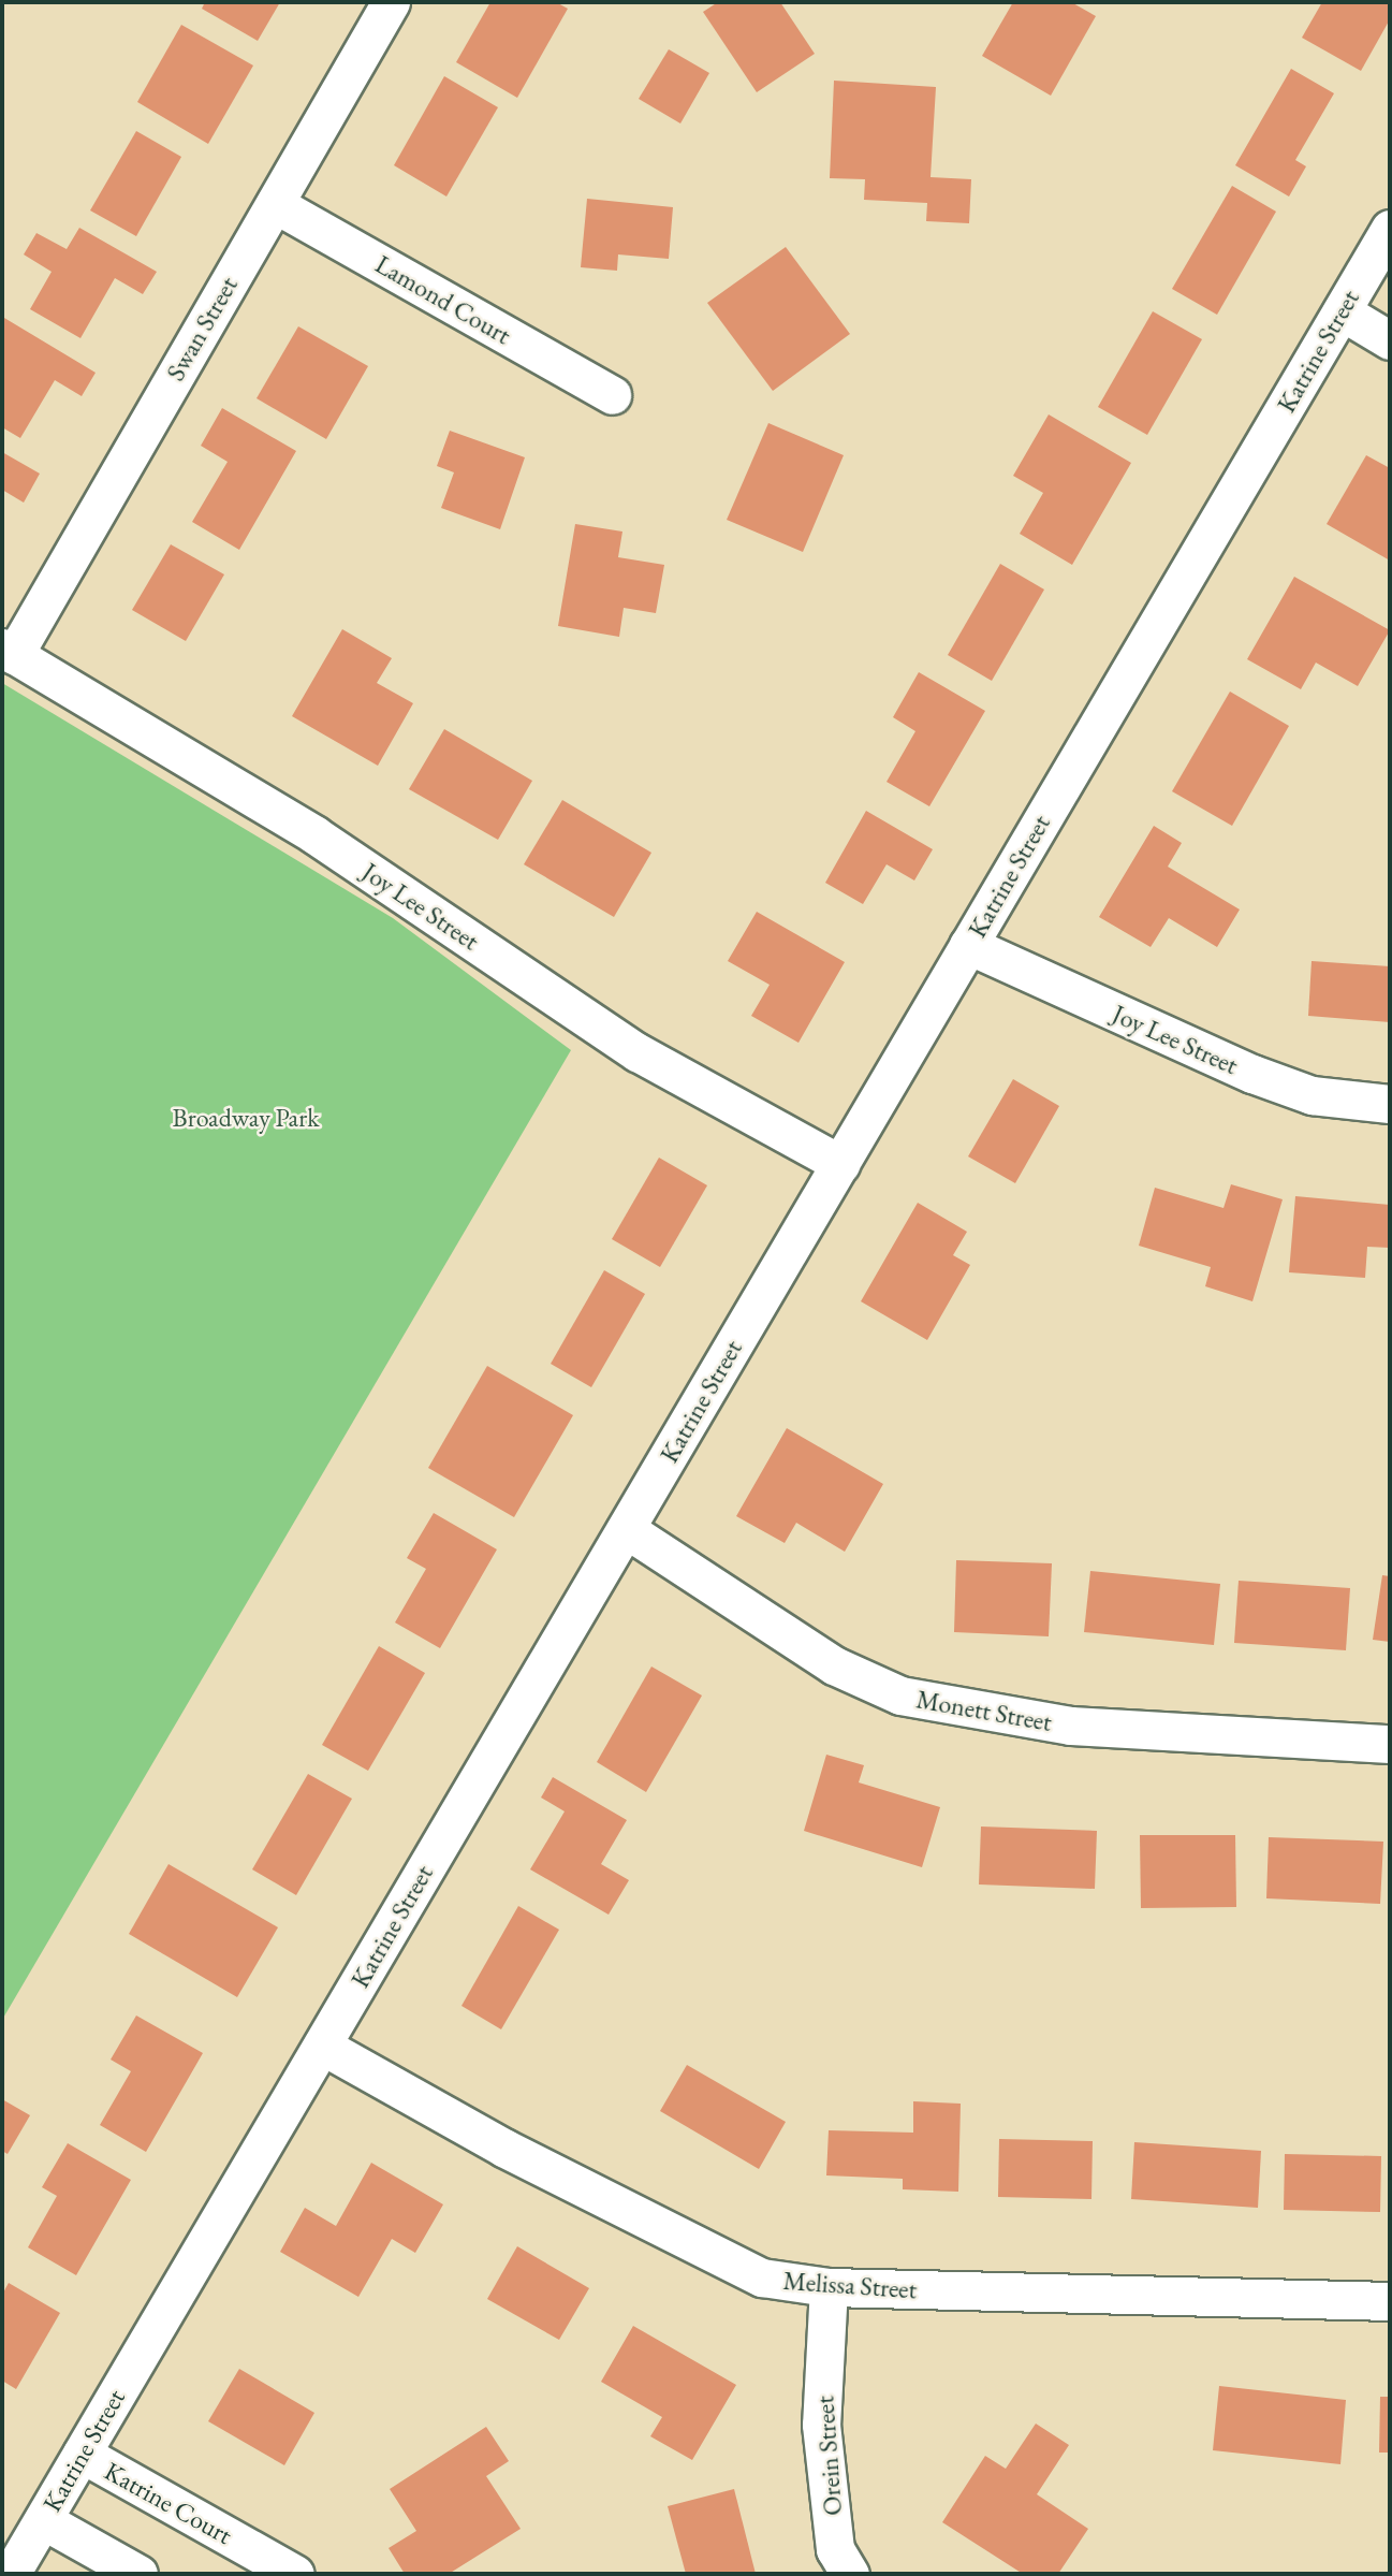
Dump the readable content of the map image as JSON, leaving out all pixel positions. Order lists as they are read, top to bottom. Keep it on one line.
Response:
{"streets":{"street":["Lamond Court","Swan Street","Katrine Street","Joy Lee Street","Monett Street","Melissa Street","Orein Street","Katrine Court"]},"crossings":[["Lamond Court","Swan Street"],["Swan Street","Joy Lee Street"],["Katrine Street","Joy Lee Street"],["Katrine Street","Monett Street"],["Katrine Street","Melissa Street"],["Katrine Street","Katrine Court"],["Melissa Street","Orein Street"]],"parks":["Broadway Park"]}
